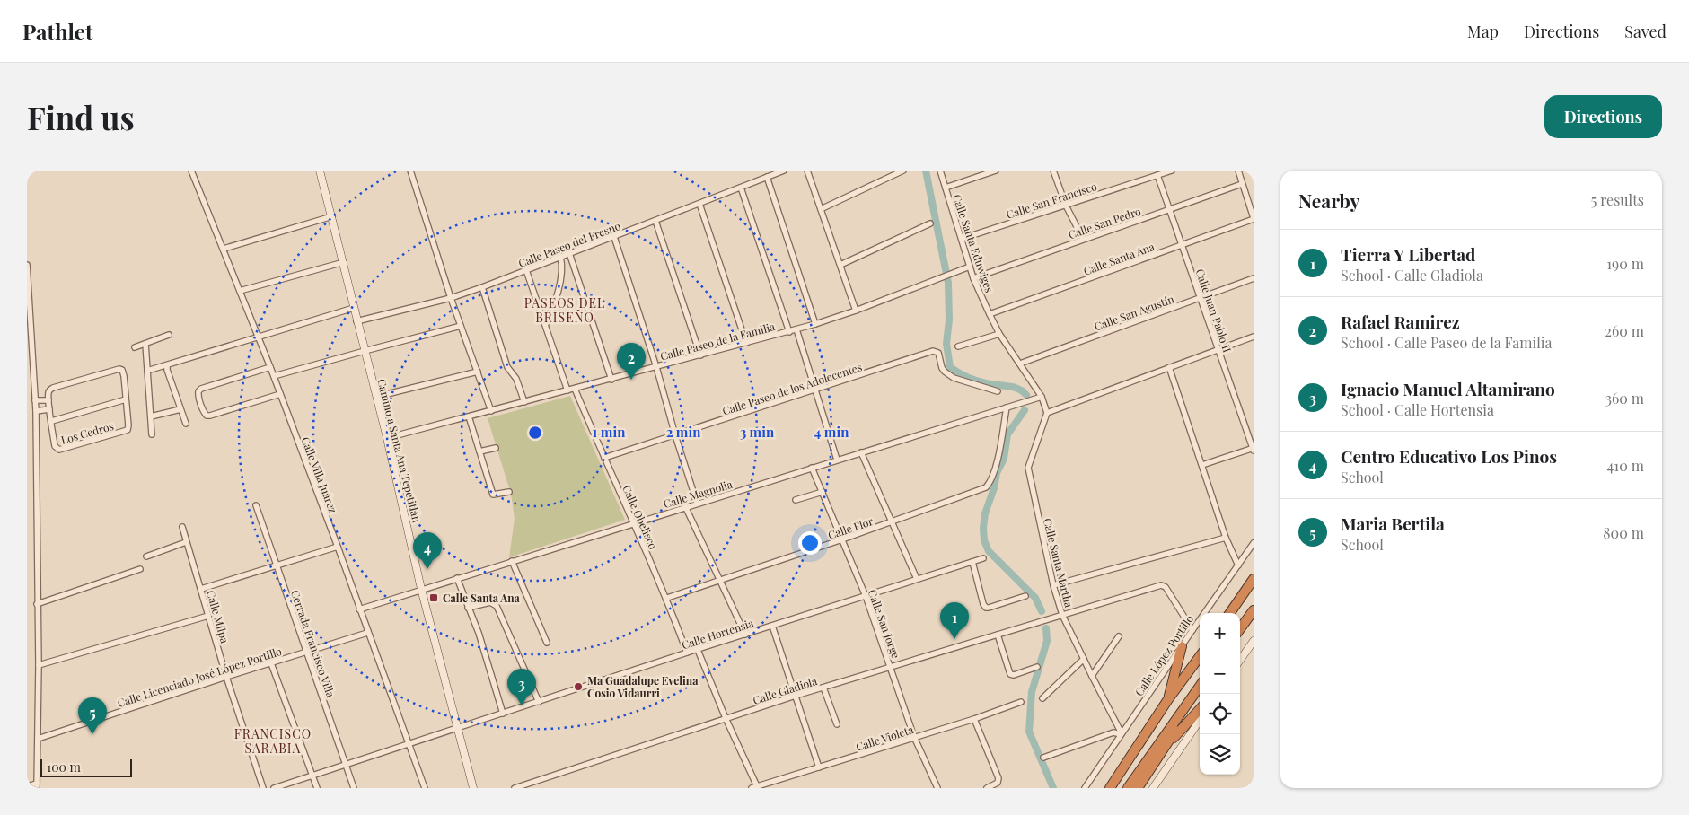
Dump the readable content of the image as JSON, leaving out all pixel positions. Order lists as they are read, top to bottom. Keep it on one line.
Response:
{"streets":{"street":["Calle San Francisco","Calle San Pedro","Calle Santa Eduwiges","Calle Paseo del Fresno","Calle Santa Ana","Calle Juan Pablo II","Calle San Agustín","Calle Paseo de la Familia","Calle Paseo de los Adolecentes","Los Cedros","Camino a Santa Ana Tepetitlán","Calle Villa Juárez","Calle Magnolia","Calle Obelisco","Calle Flor","Calle Santa Martha","Calle Milpa","Calle San Jorge","Calle Hortensia","Cerrada Francisco Villa","Calle López Portillo","Calle Licenciado José López Portillo","Calle Gladiola","Calle Violeta"]},"crossings":[["Calle San Francisco","Calle Santa Eduwiges"],["Calle San Francisco","Calle Juan Pablo II"],["Calle San Pedro","Calle Santa Eduwiges"],["Calle San Pedro","Calle Juan Pablo II"],["Calle Santa Eduwiges","Calle Santa Ana"],["Calle Santa Eduwiges","Calle San Agustín"],["Calle Santa Eduwiges","Calle Paseo de la Familia"],["Calle Santa Eduwiges","Calle Magnolia"],["Calle Santa Eduwiges","Calle Santa Martha"],["Calle Paseo del Fresno","Camino a Santa Ana Tepetitlán"],["Calle Santa Ana","Calle Juan Pablo II"],["Calle Juan Pablo II","Calle San Agustín"],["Calle Paseo de la Familia","Camino a Santa Ana Tepetitlán"],["Calle Paseo de la Familia","Calle Obelisco"],["Calle Paseo de los Adolecentes","Calle Obelisco"],["Camino a Santa Ana Tepetitlán","Calle Magnolia"],["Camino a Santa Ana Tepetitlán","Calle Hortensia"],["Calle Villa Juárez","Calle Magnolia"],["Calle Villa Juárez","Calle Hortensia"],["Calle Villa Juárez","Calle Licenciado José López Portillo"],["Calle Magnolia","Calle Obelisco"],["Calle Magnolia","Calle Flor"],["Calle Magnolia","Calle San Jorge"],["Calle Obelisco","Calle Flor"],["Calle Obelisco","Calle Hortensia"],["Calle Flor","Calle San Jorge"],["Calle Santa Martha","Calle López Portillo"],["Calle Santa Martha","Calle Gladiola"],["Calle Milpa","Calle Licenciado José López Portillo"],["Calle San Jorge","Calle Hortensia"],["Calle San Jorge","Calle Gladiola"],["Calle San Jorge","Calle Violeta"],["Calle Hortensia","Cerrada Francisco Villa"],["Cerrada Francisco Villa","Calle Licenciado José López Portillo"],["Calle López Portillo","Calle Gladiola"]],"districts":["PASEOS DEL BRISEÑO","FRANCISCO SARABIA"],"places":{"transit":["Calle Santa Ana"],"other":["Ma Guadalupe Evelina Cosio Vidaurri"]},"scale_bar":"100 m","page":{"header":"Pathlet","nav":["Map","Directions","Saved"],"buttons":"Directions","title":"Find us","heading":["Nearby","5 results"],"list":[{"mark":"1","name":"Tierra Y Libertad","note":"School · Calle Gladiola","value":"190 m"},{"mark":"2","name":"Rafael Ramirez","note":"School · Calle Paseo de la Familia","value":"260 m"},{"mark":"3","name":"Ignacio Manuel Altamirano","note":"School · Calle Hortensia","value":"360 m"},{"mark":"4","name":"Centro Educativo Los Pinos","note":"School","value":"410 m"},{"mark":"5","name":"Maria Bertila","note":"School","value":"800 m"}],"pins":["2","4","1","3","5"],"map_buttons":["+","−"],"scale":"100 m"},"rings":["1 min","2 min","3 min","4 min"]}
